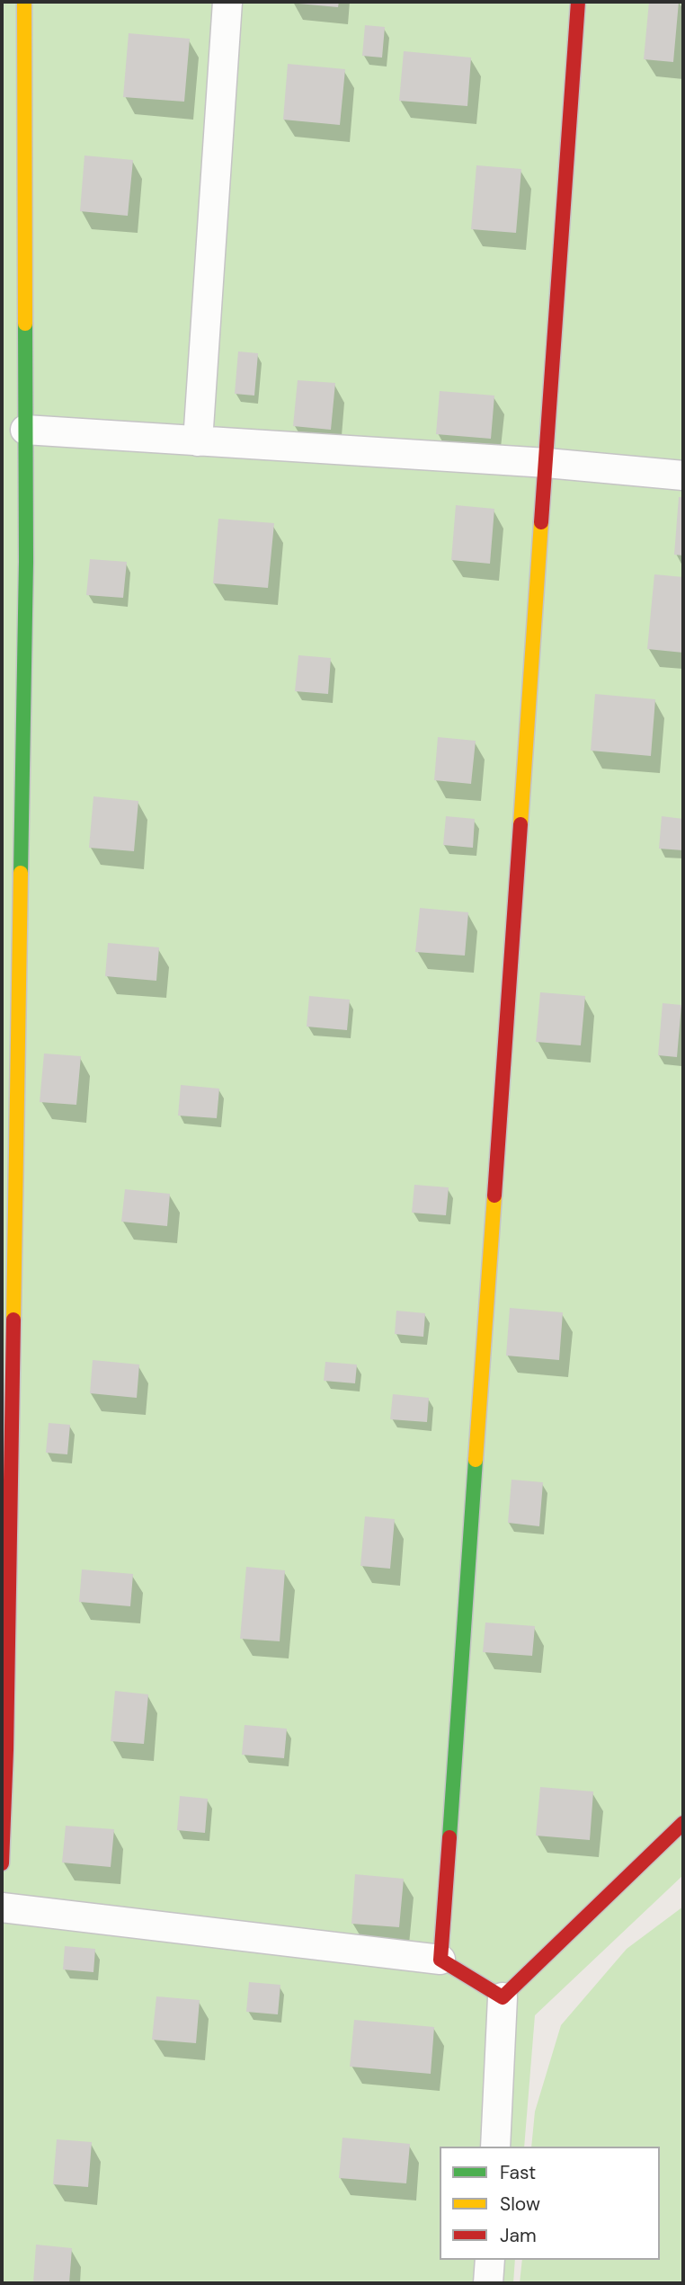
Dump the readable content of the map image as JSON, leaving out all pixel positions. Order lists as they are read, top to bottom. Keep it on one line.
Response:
{"legend":["Fast","Slow","Jam"]}
